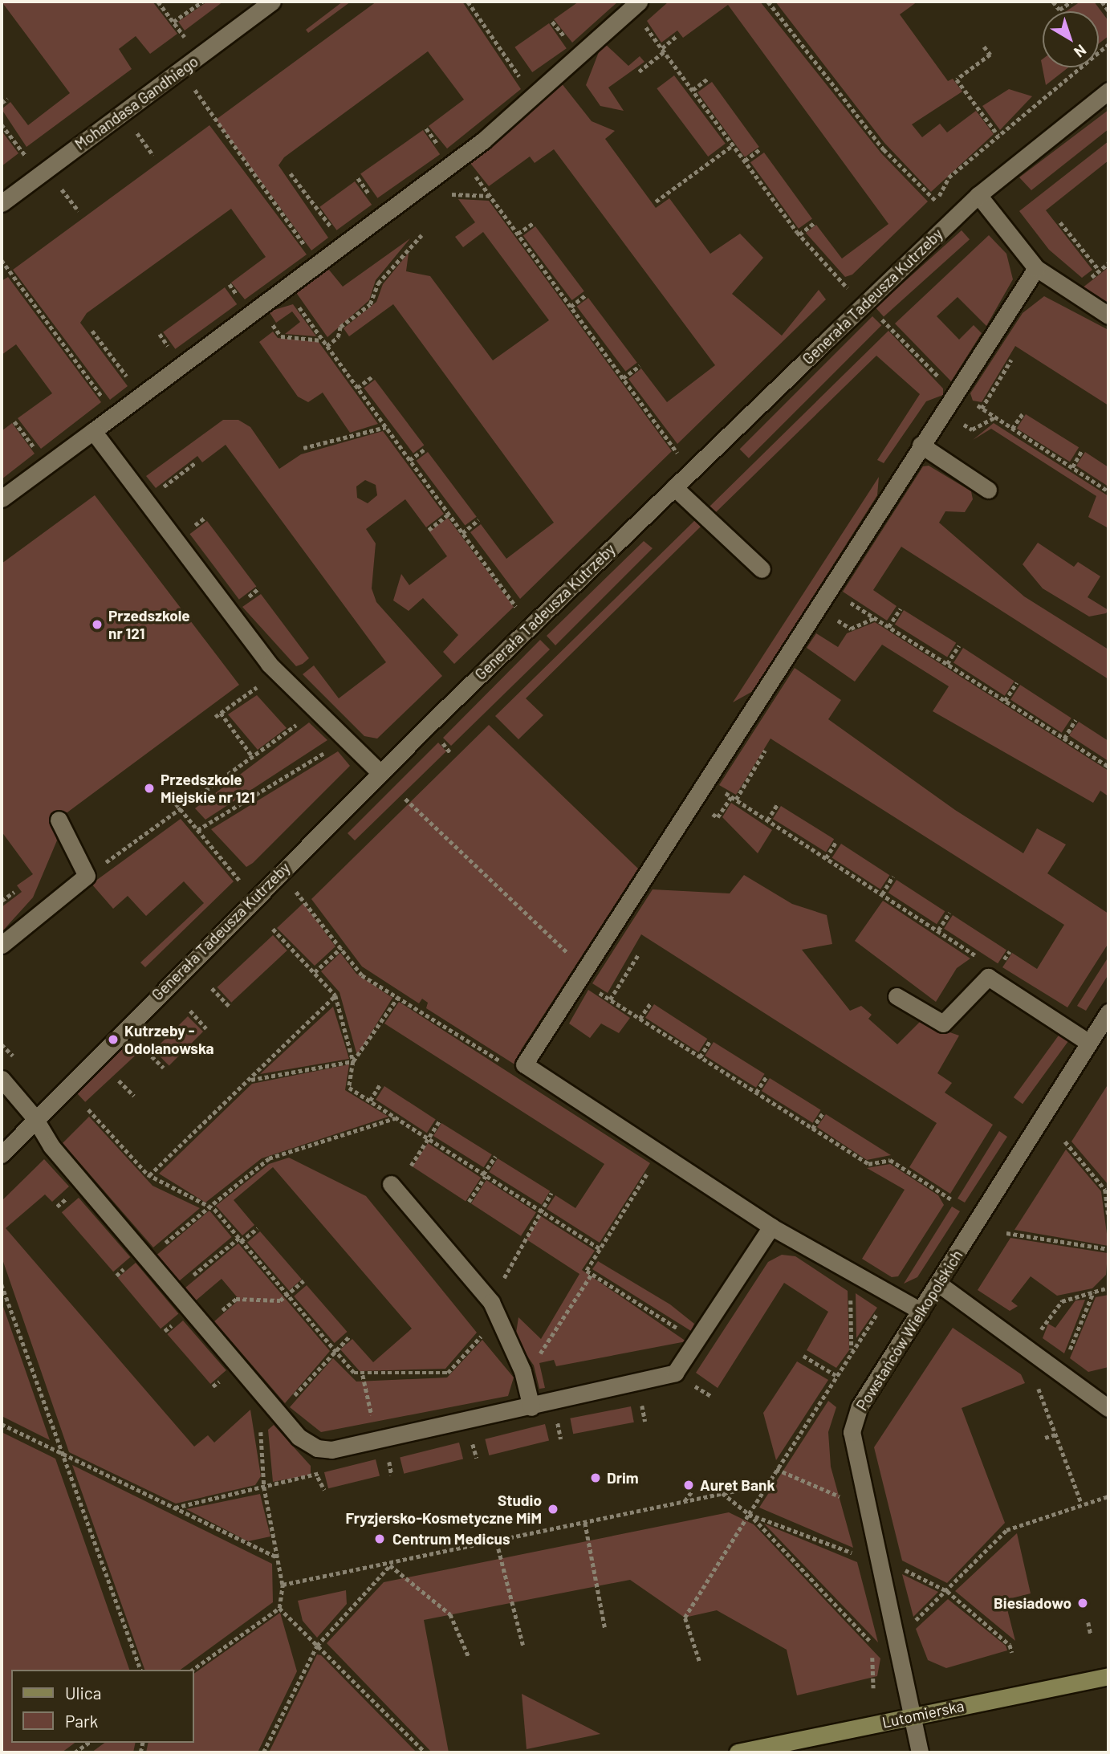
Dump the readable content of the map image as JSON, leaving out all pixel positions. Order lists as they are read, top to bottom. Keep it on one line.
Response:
{"streets":{"main road":["Lutomierska"],"street":["Mohandasa Gandhiego","Generała Tadeusza Kutrzeby","Powstańców Wielkopolskich"]},"crossings":[["Powstańców Wielkopolskich","Lutomierska"]],"places":["Przedszkole nr 121","Przedszkole Miejskie nr 121","Kutrzeby - Odolanowska","Drim","Auret Bank","Studio Fryzjersko-Kosmetyczne MiM","Centrum Medicus","Biesiadowo"],"legend":["Ulica","Park"],"north":"bottom right"}
